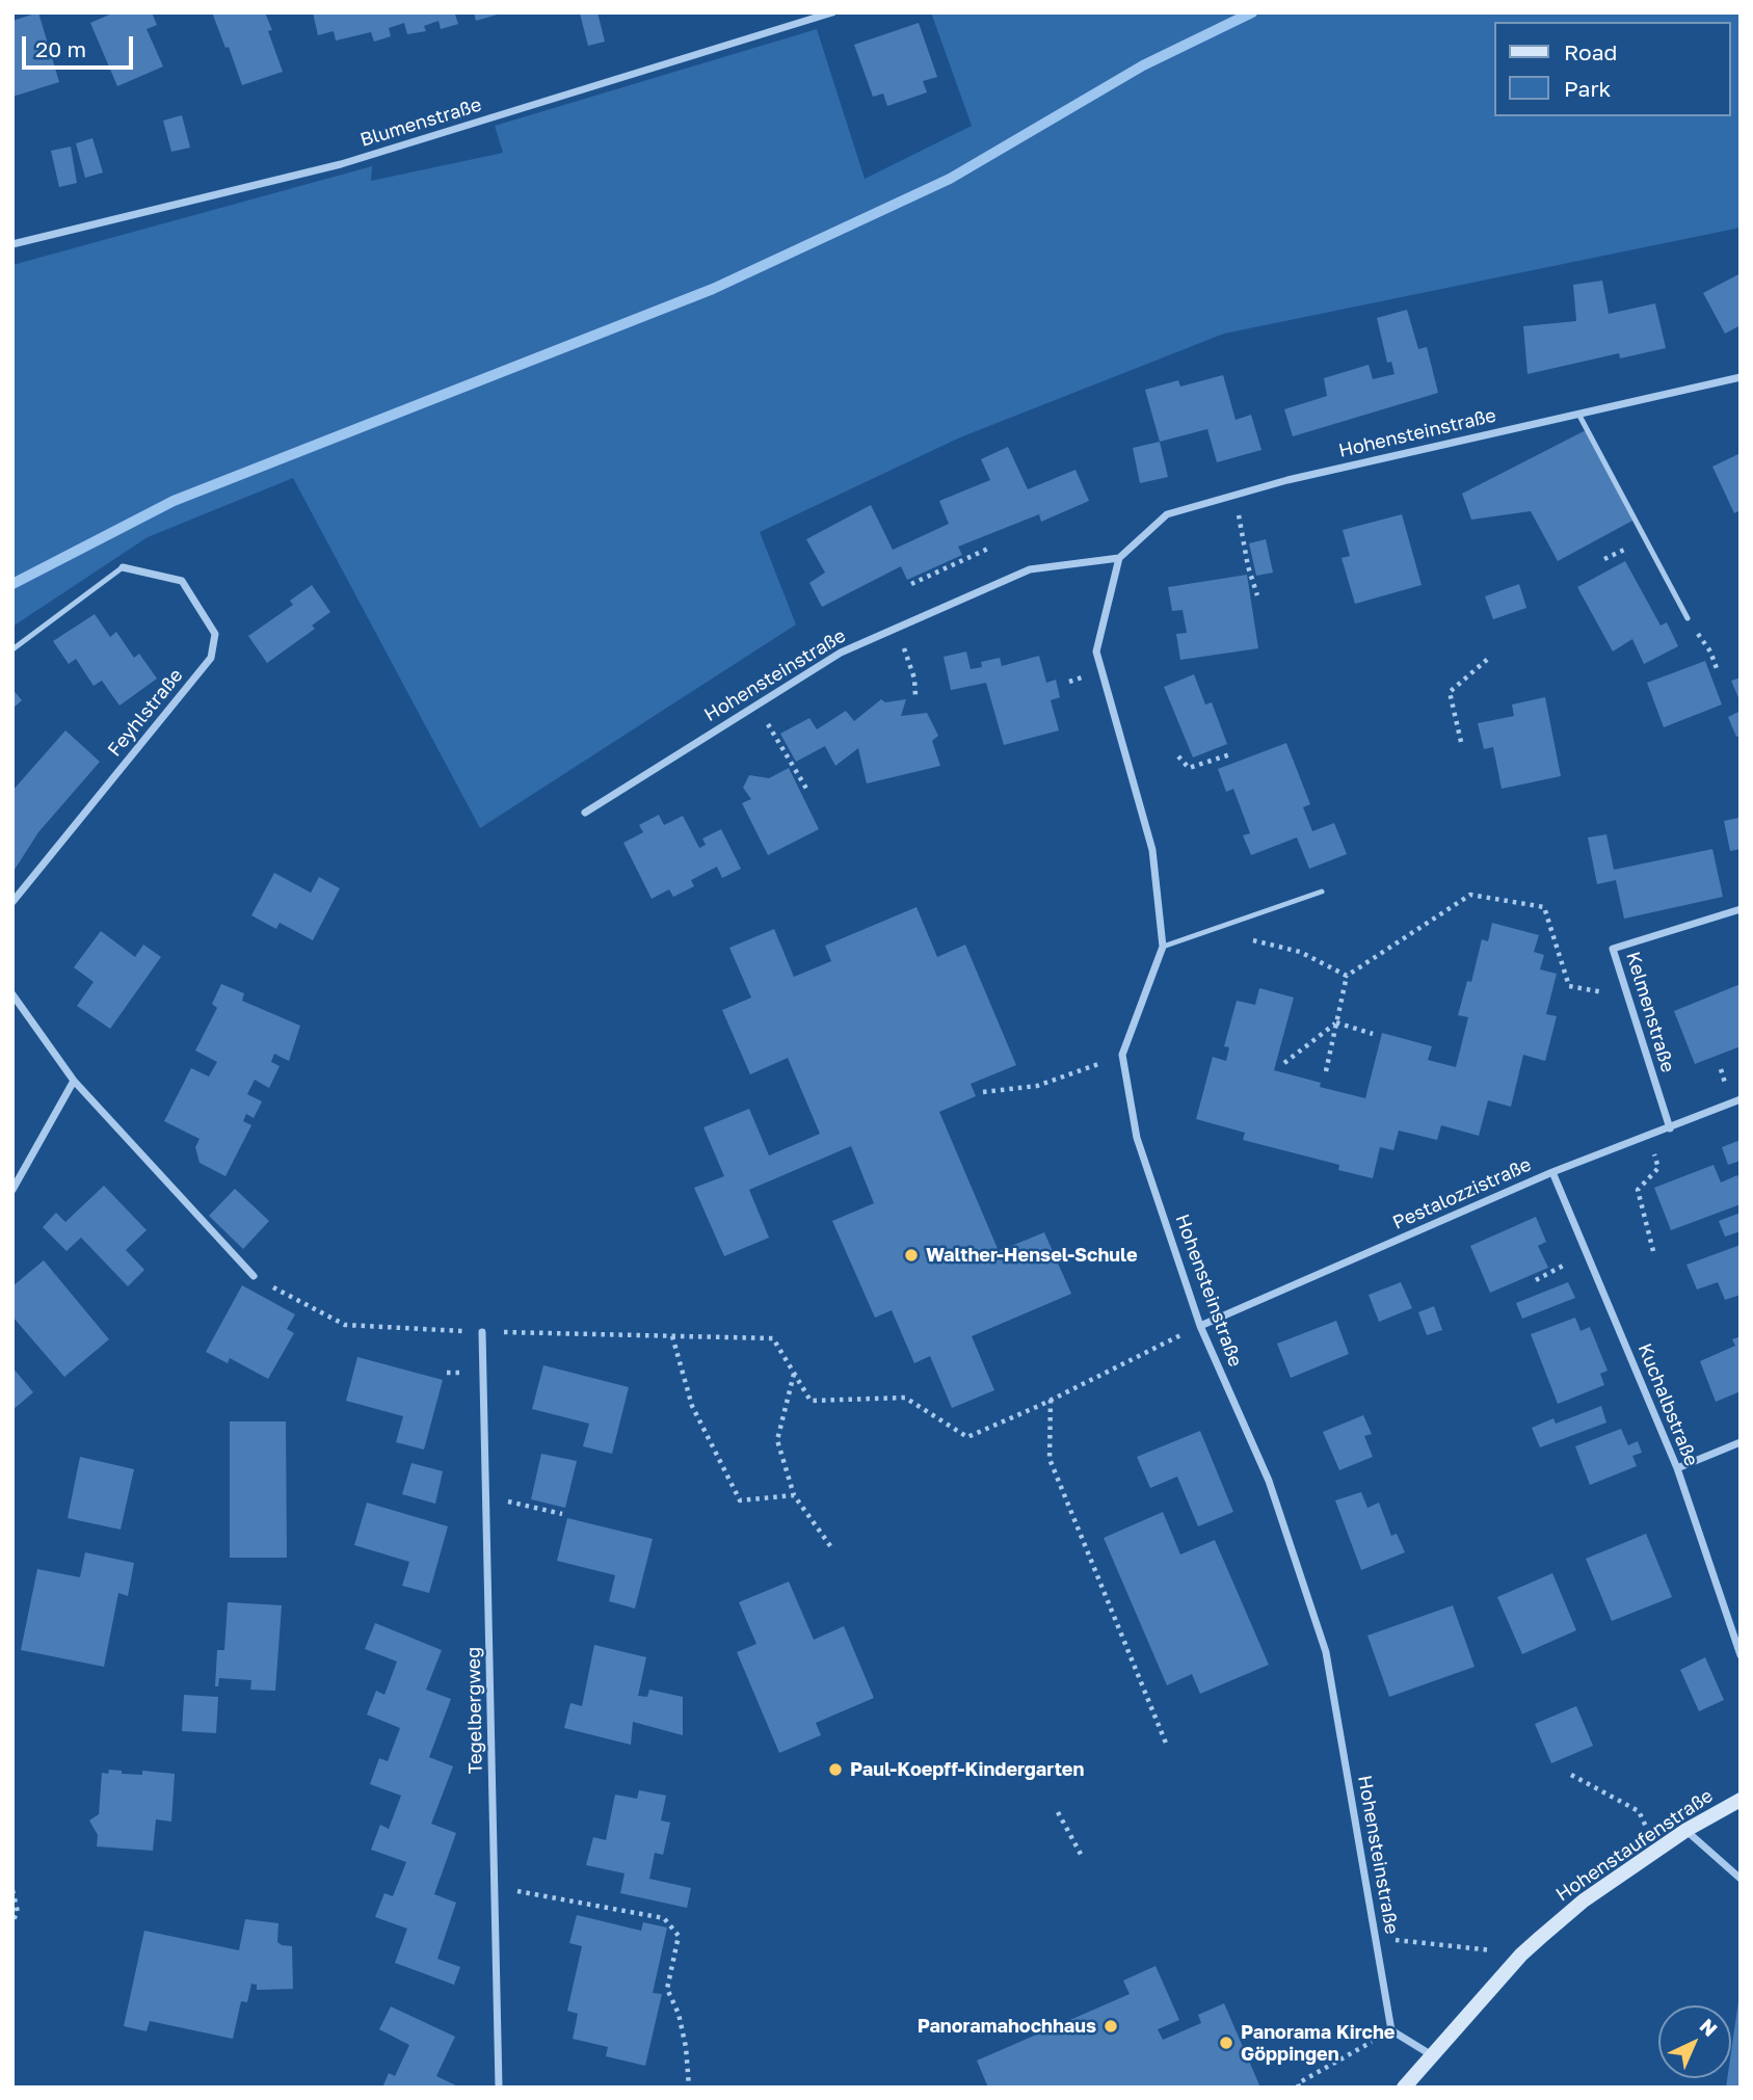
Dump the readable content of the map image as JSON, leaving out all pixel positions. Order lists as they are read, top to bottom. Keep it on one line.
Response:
{"streets":{"main road":["Hohenstaufenstraße"],"street":["Blumenstraße","Hohensteinstraße","Feyhlstraße","Kelmenstraße","Pestalozzistraße","Kuchalbstraße","Tegelbergweg"]},"crossings":[["Hohensteinstraße","Pestalozzistraße"],["Kelmenstraße","Pestalozzistraße"],["Pestalozzistraße","Kuchalbstraße"]],"places":["Walther-Hensel-Schule","Paul-Koepff-Kindergarten","Panoramahochhaus","Panorama Kirche Göppingen"],"legend":["Road","Park"],"scale_bar":"20 m","north":"top right"}
